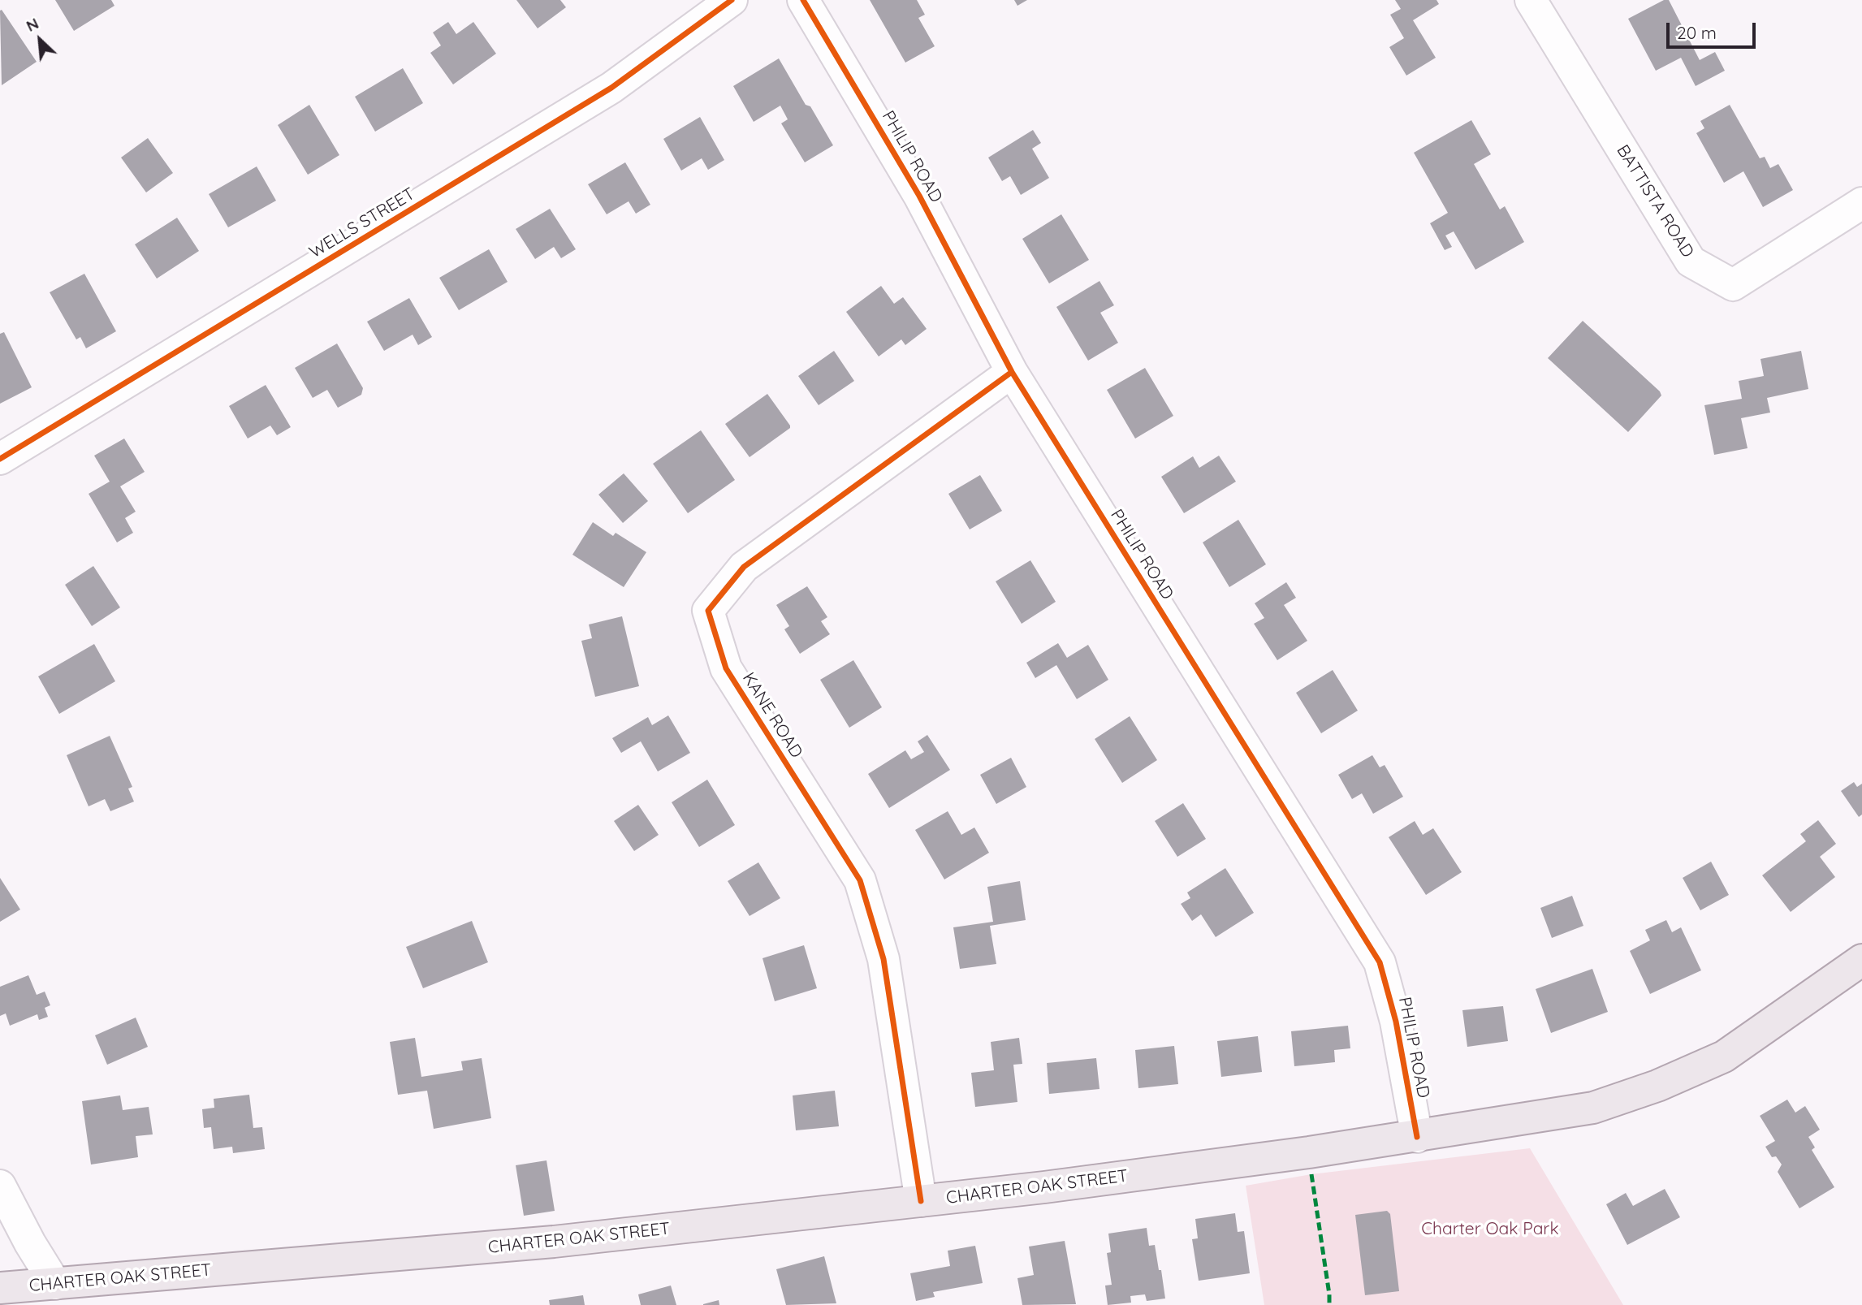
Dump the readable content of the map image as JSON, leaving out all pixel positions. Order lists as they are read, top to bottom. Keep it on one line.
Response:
{"streets":{"main road":["CHARTER OAK STREET"],"street":["PHILIP ROAD","BATTISTA ROAD","WELLS STREET","KANE ROAD"]},"crossings":[["PHILIP ROAD","KANE ROAD"],["PHILIP ROAD","CHARTER OAK STREET"],["KANE ROAD","CHARTER OAK STREET"]],"parks":["Charter Oak Park"],"scale_bar":"20 m","north":"top left"}
